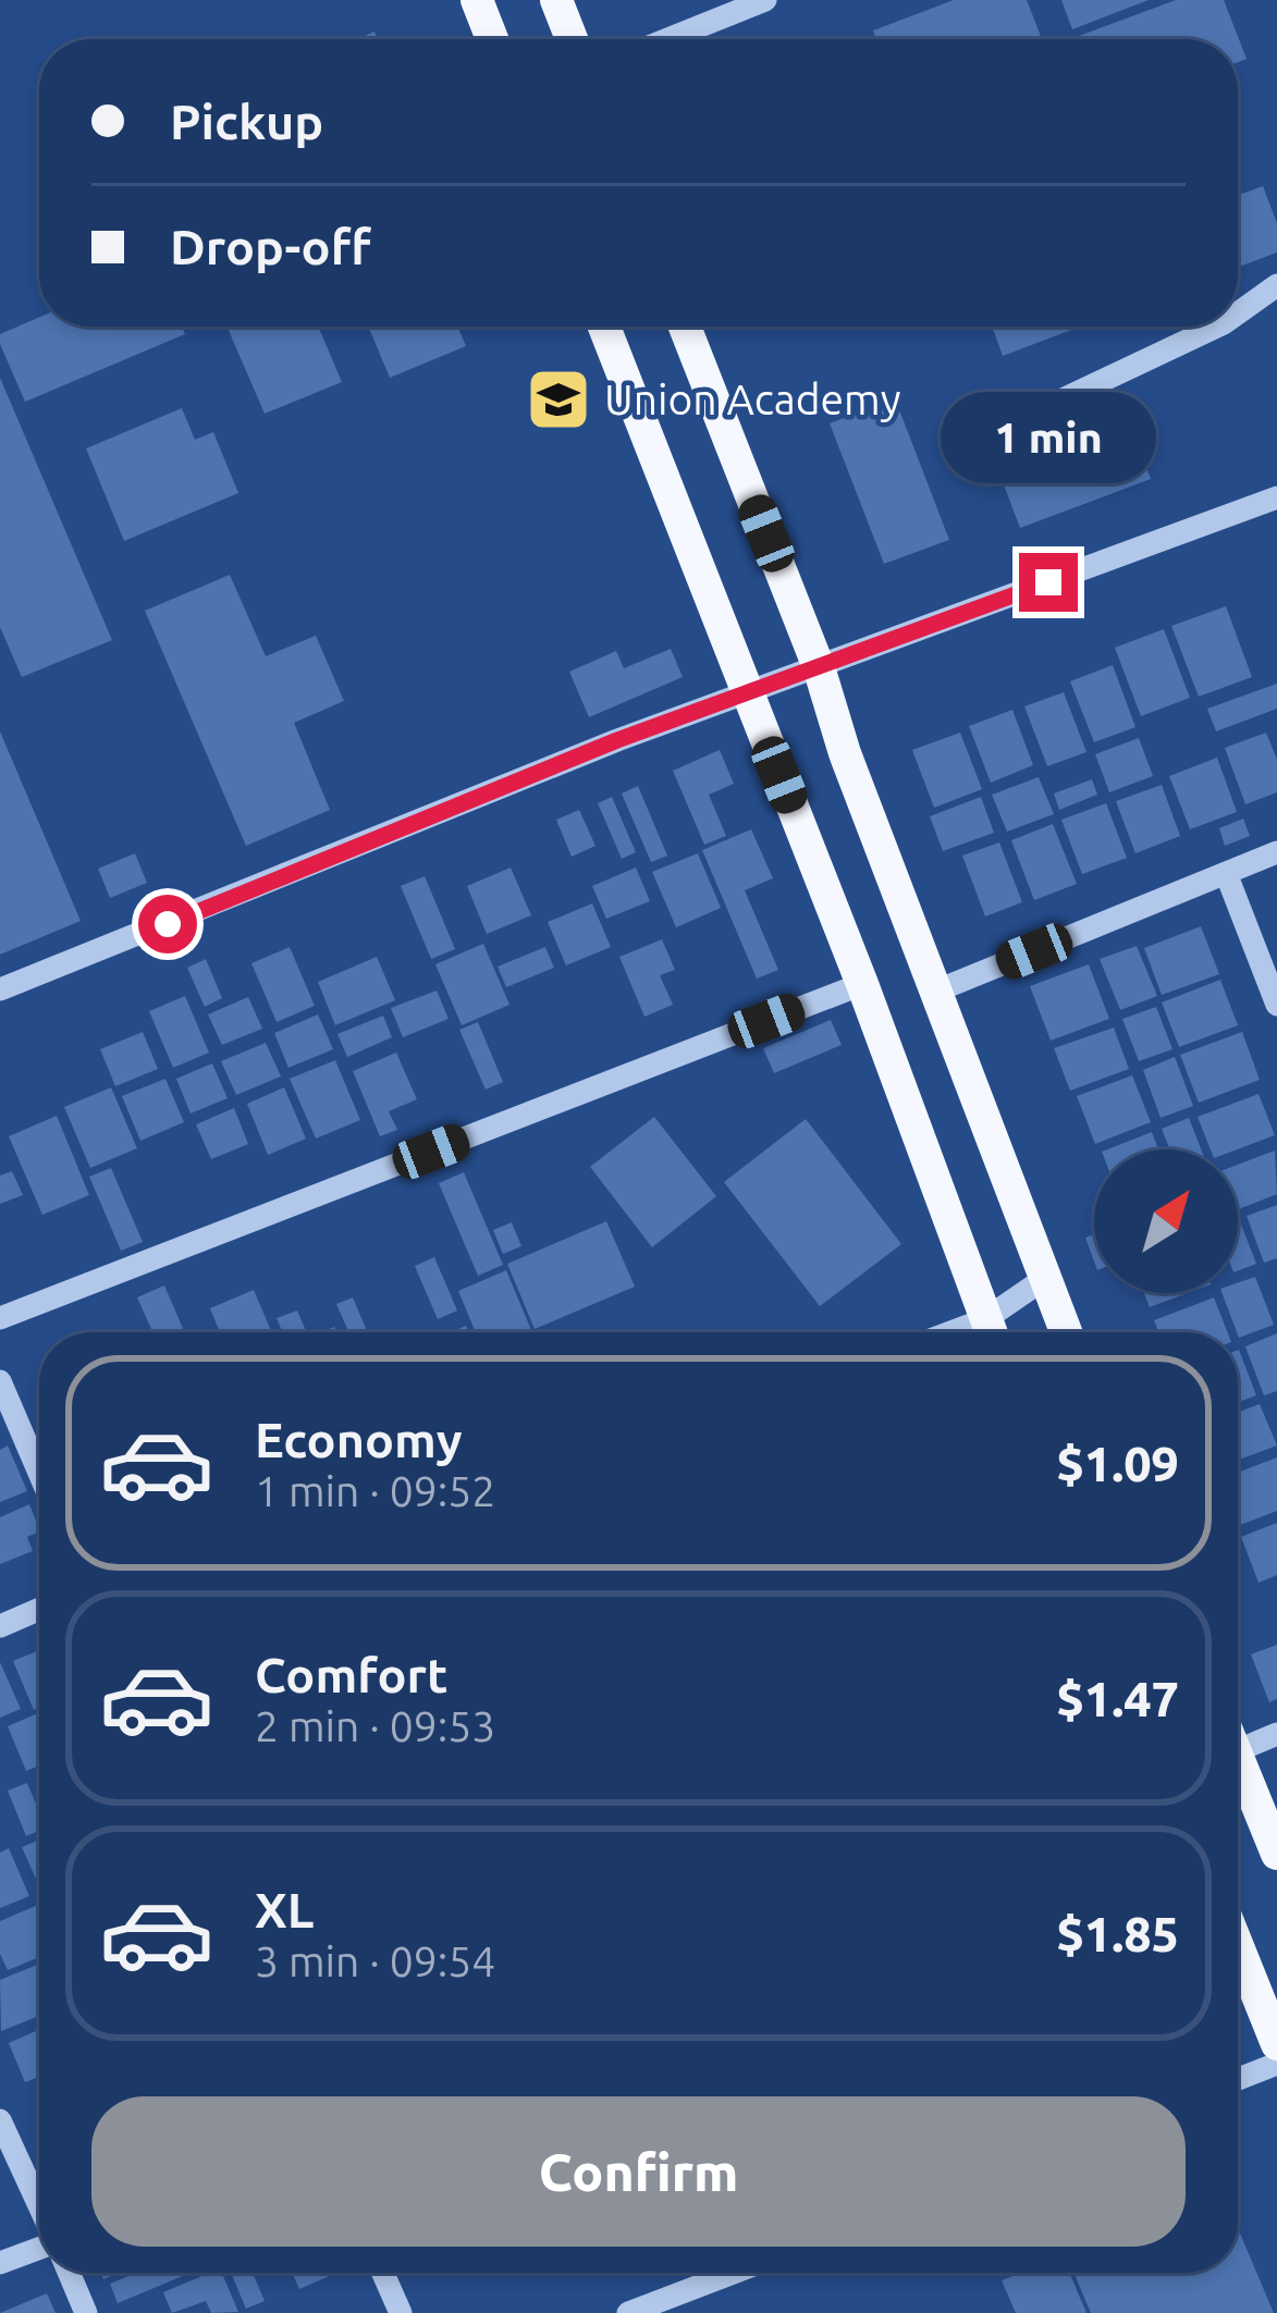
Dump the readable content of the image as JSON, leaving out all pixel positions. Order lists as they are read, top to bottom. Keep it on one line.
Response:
{"places":{"school or university":["Union Academy"]},"north":"top right","page":{"banner":["Pickup","Drop-off"],"bubble":"1 min","list":[{"name":"Economy","note":"1 min · 09:52","value":"$1.09"},{"name":"Comfort","note":"2 min · 09:53","value":"$1.47"},{"name":"XL","note":"3 min · 09:54","value":"$1.85"}],"buttons":"Confirm"}}
